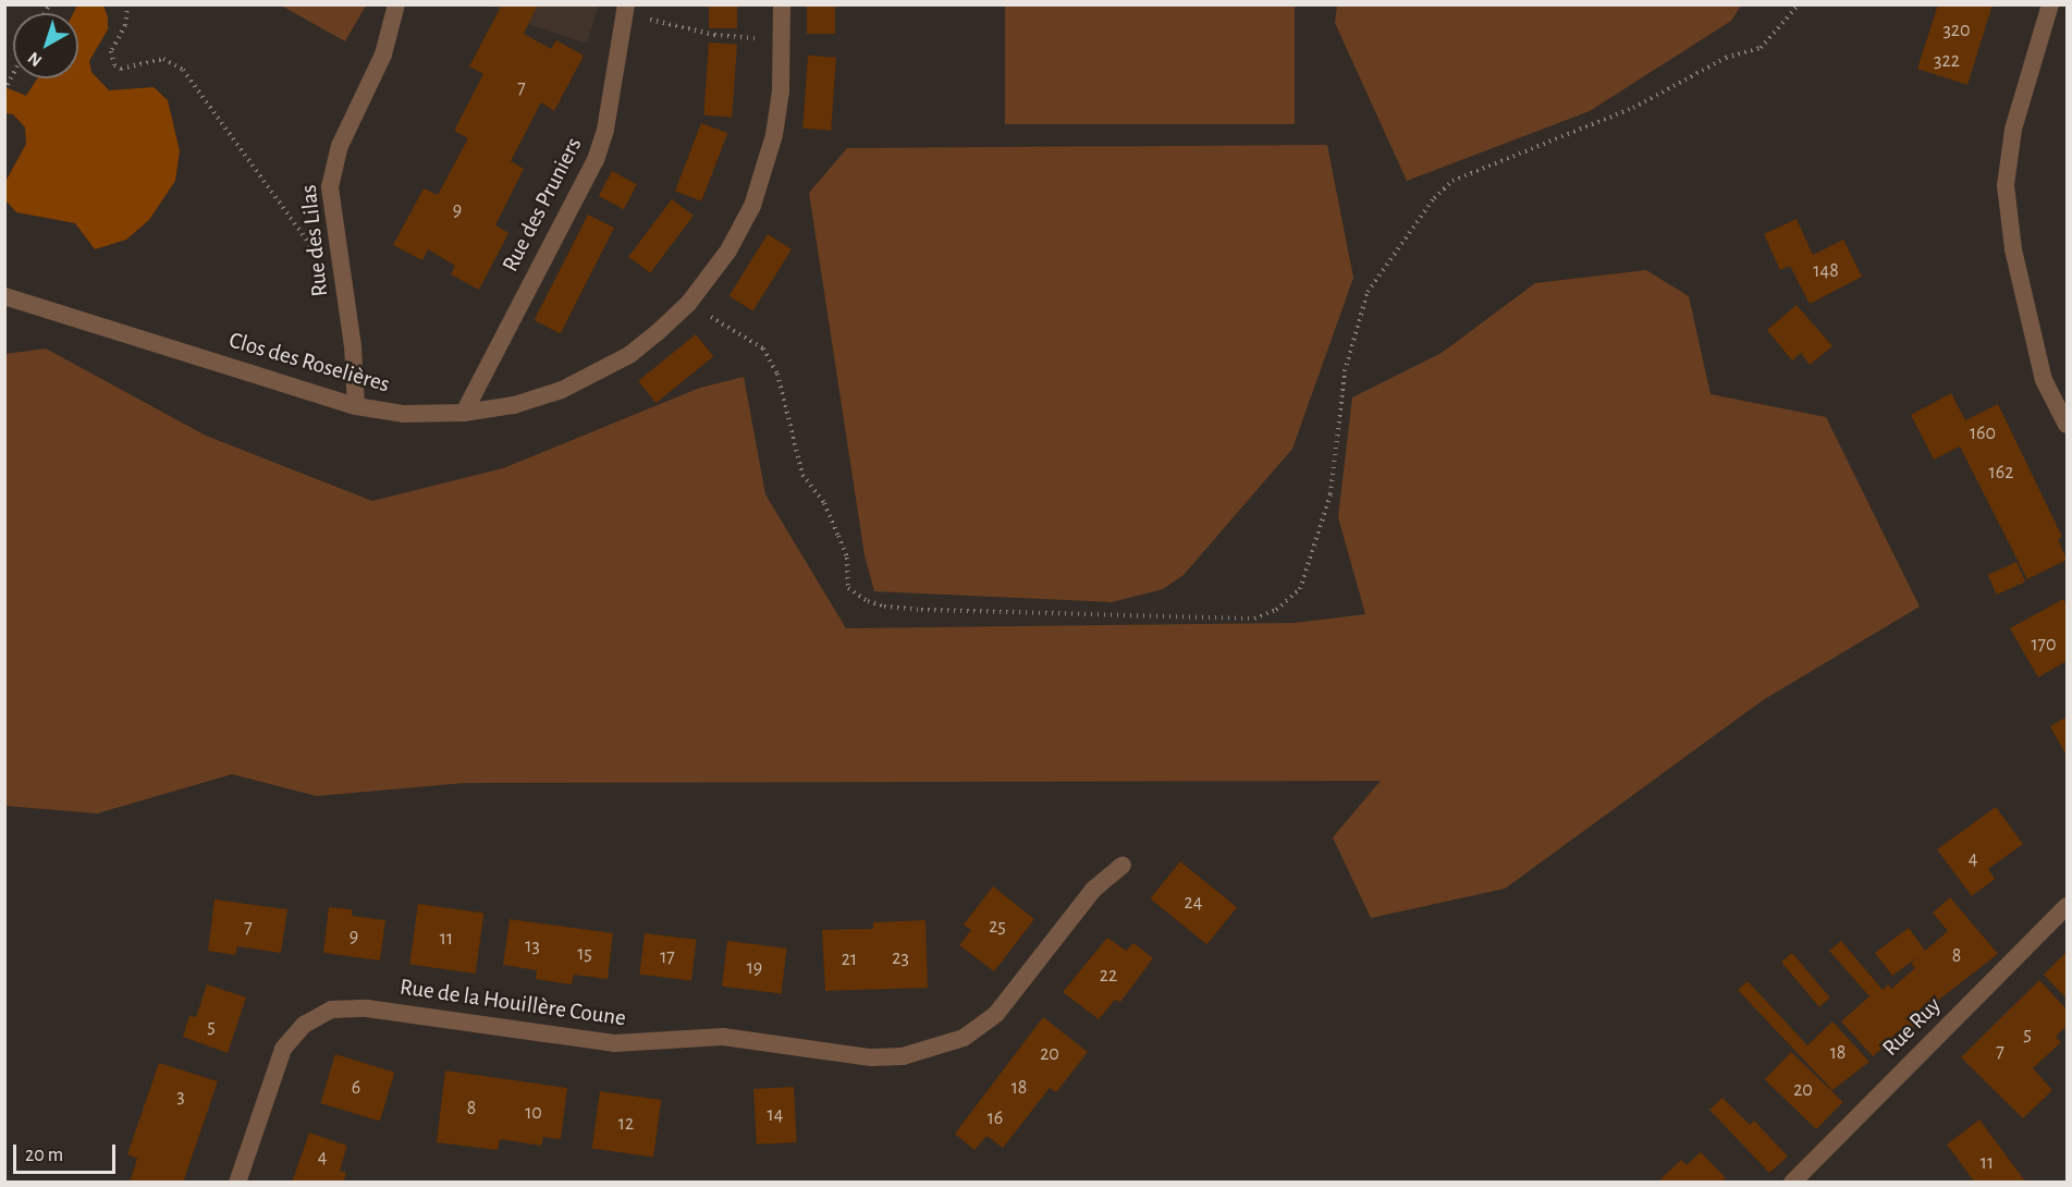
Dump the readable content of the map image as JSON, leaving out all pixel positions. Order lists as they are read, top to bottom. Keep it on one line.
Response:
{"streets":{"street":["Rue des Pruniers","Rue des Lilas","Clos des Roselières","Rue de la Houillère Coune","Rue Ruy"]},"crossings":[["Rue des Pruniers","Clos des Roselières"],["Rue des Lilas","Clos des Roselières"]],"house_numbers":["320","322","7","9","148","160","162","170","4","24","25","7","9","11","13","15","8","17","23","21","19","22","5","5","7","18","20","6","18","20","3","8","10","14","16","12","4","11"],"scale_bar":"20 m","north":"bottom left"}
